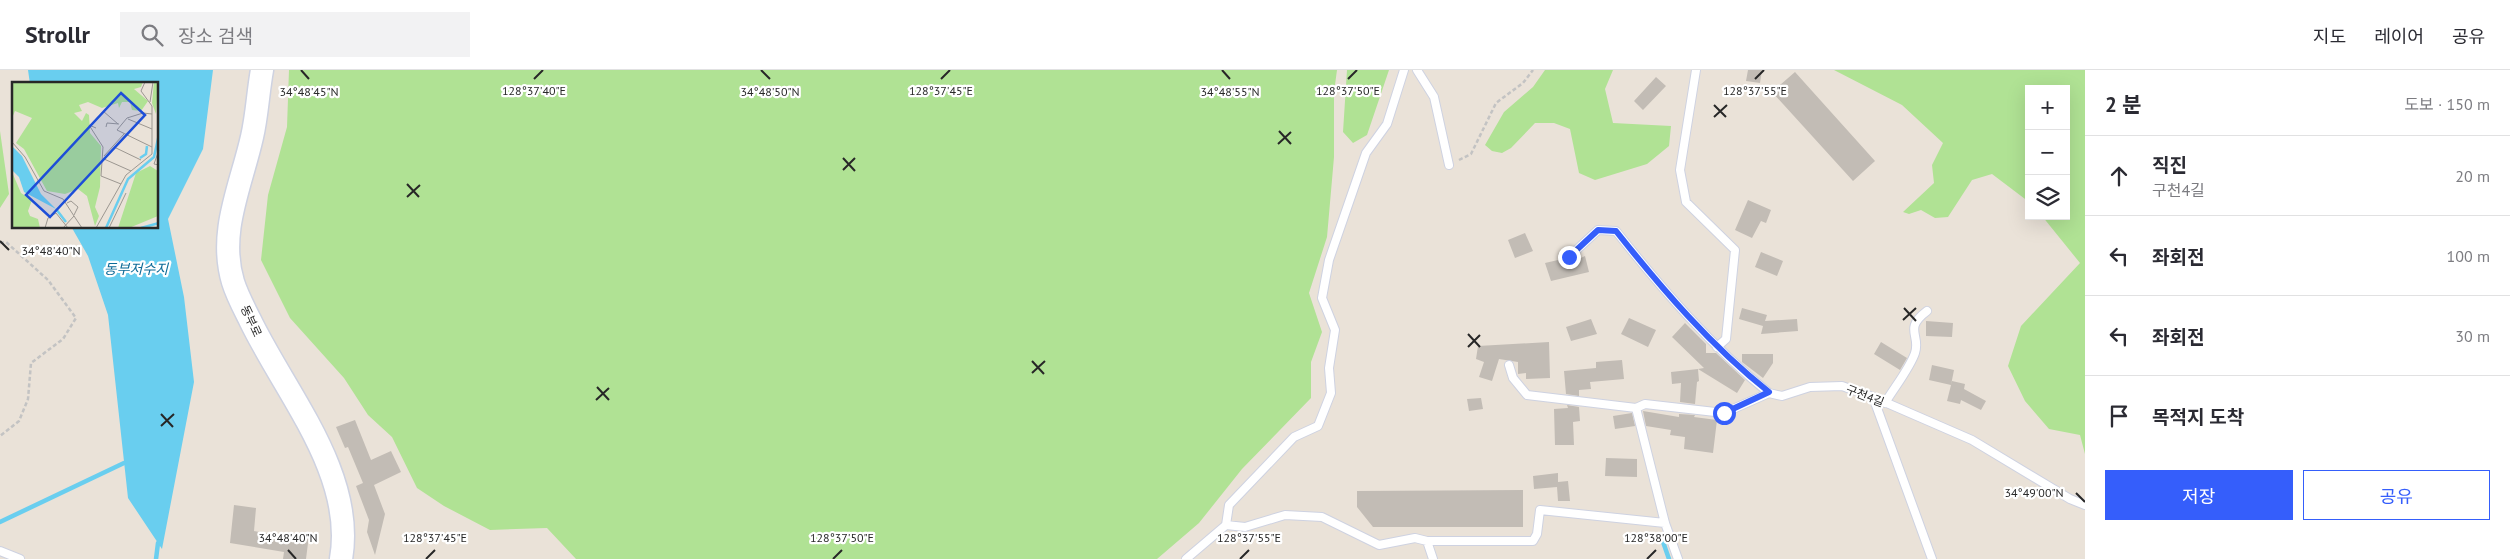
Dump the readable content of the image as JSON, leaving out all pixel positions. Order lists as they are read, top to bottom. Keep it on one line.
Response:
{"streets":{"street":["동부로"],"lane":["구천4길"]},"water":["동부저수지"],"page":{"header":"Strollr","search":"장소 검색","nav":["지도","레이어","공유"],"heading":["2 분","도보 · 150 m"],"map_buttons":["+","−"],"list":[["직진","구천4길","20 m"],["좌회전","100 m"],["좌회전","30 m"],"목적지 도착"],"buttons":["저장","공유"]},"coordinates":["128°37'40\"E","128°37'45\"E","128°37'50\"E","128°37'55\"E","34°48'45\"N","34°48'50\"N","34°48'55\"N","34°48'40\"N","34°49'00\"N","128°38'00\"E"]}
